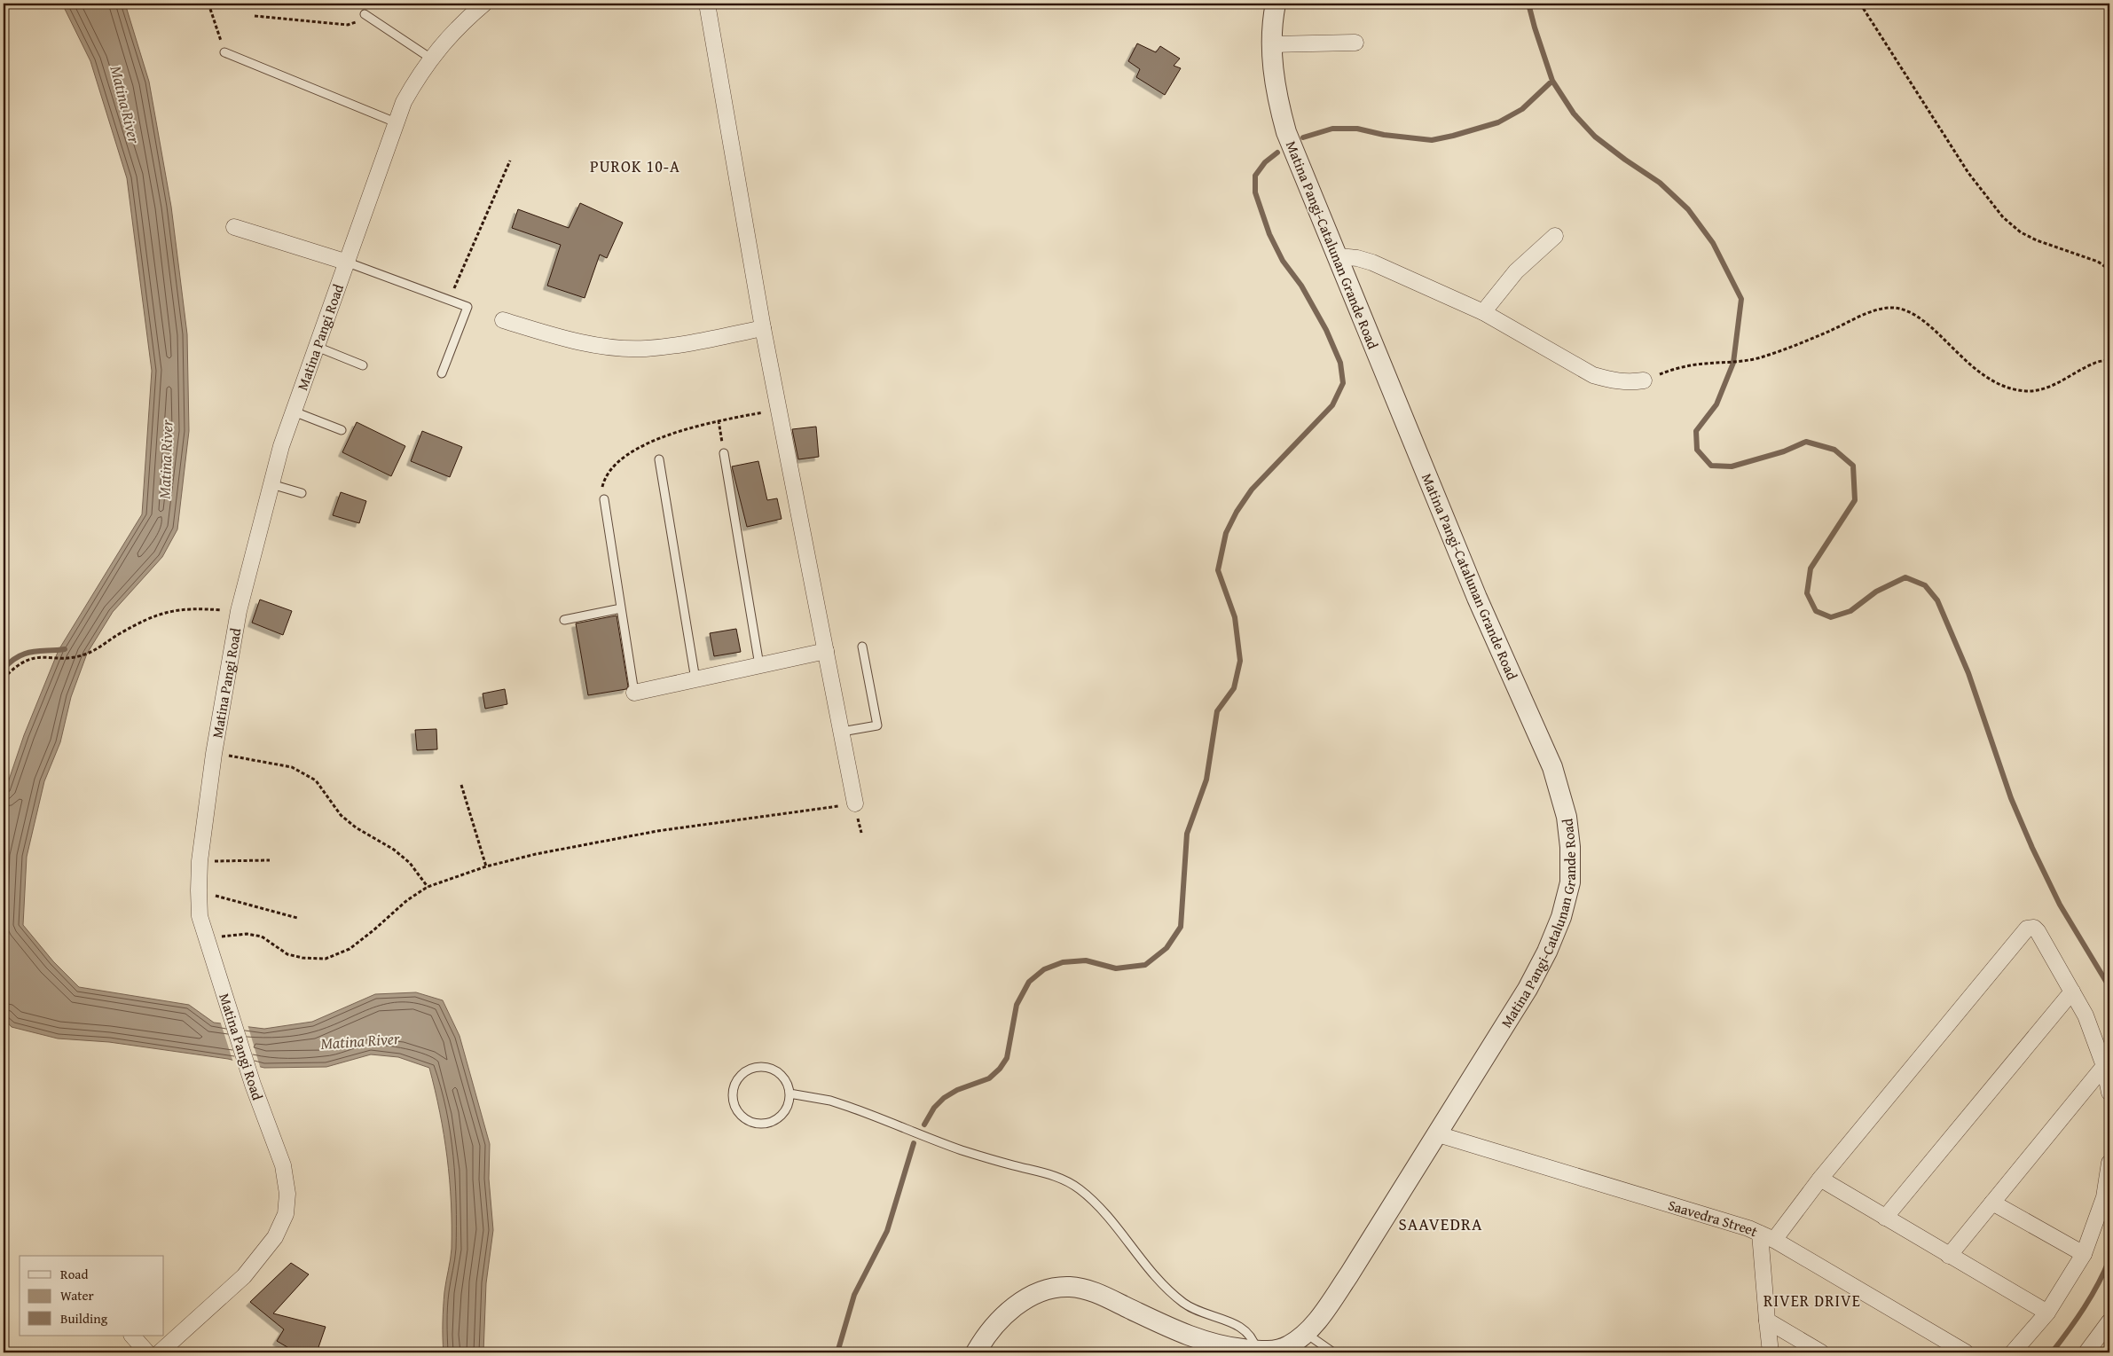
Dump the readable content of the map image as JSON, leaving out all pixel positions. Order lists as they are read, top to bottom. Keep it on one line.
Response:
{"streets":{"street":["Matina Pangi-Catalunan Grande Road","Matina Pangi Road","Saavedra Street"]},"crossings":[["Matina Pangi-Catalunan Grande Road","Saavedra Street"]],"districts":["PUROK 10-A","SAAVEDRA","RIVER DRIVE"],"water":["Matina River"],"legend":["Road","Water","Building"]}
